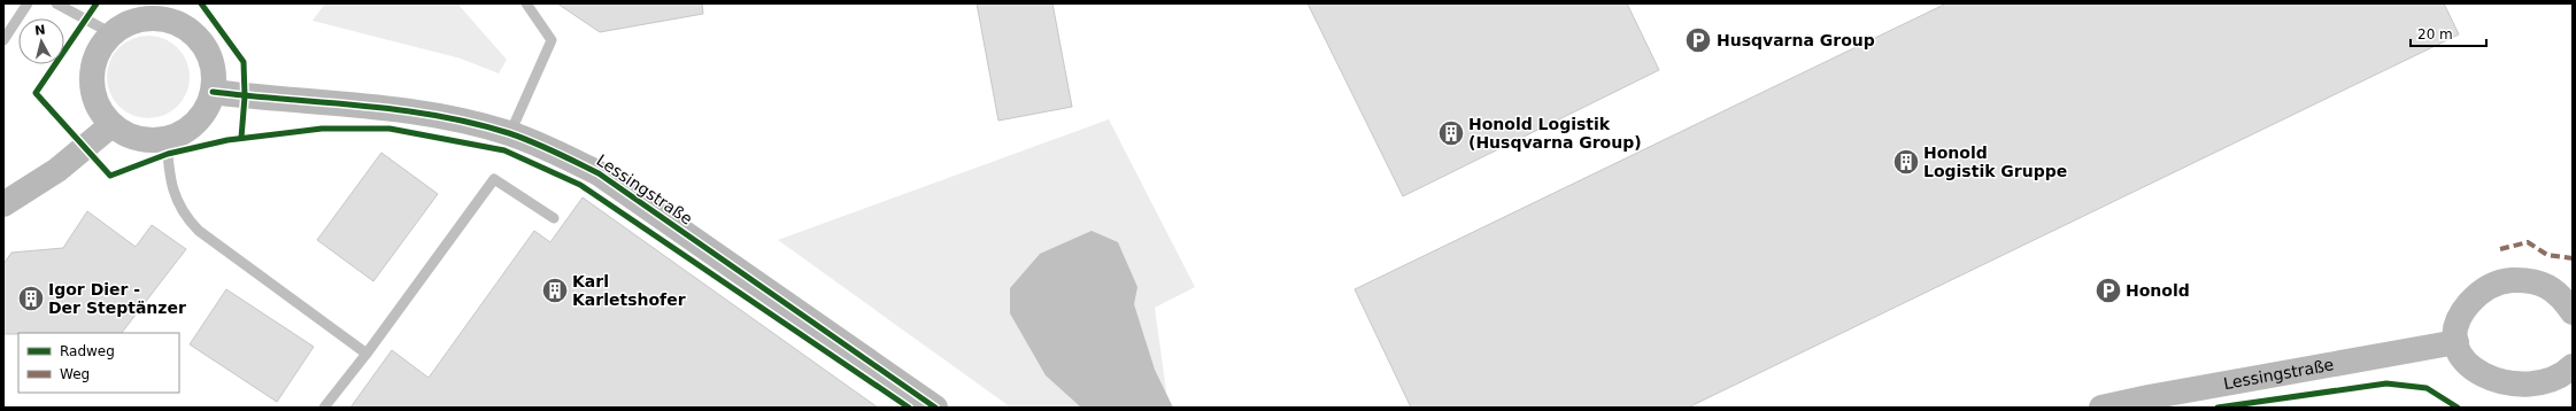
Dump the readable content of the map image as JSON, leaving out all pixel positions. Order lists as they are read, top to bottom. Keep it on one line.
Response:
{"streets":{"street":["Lessingstraße"]},"places":{"parking":["Husqvarna Group","Honold"],"building":["Honold Logistik (Husqvarna Group)","Honold Logistik Gruppe","Karl Karletshofer","Igor Dier - Der Steptänzer"]},"legend":["Radweg","Weg"],"scale_bar":"20 m","north":"top"}
